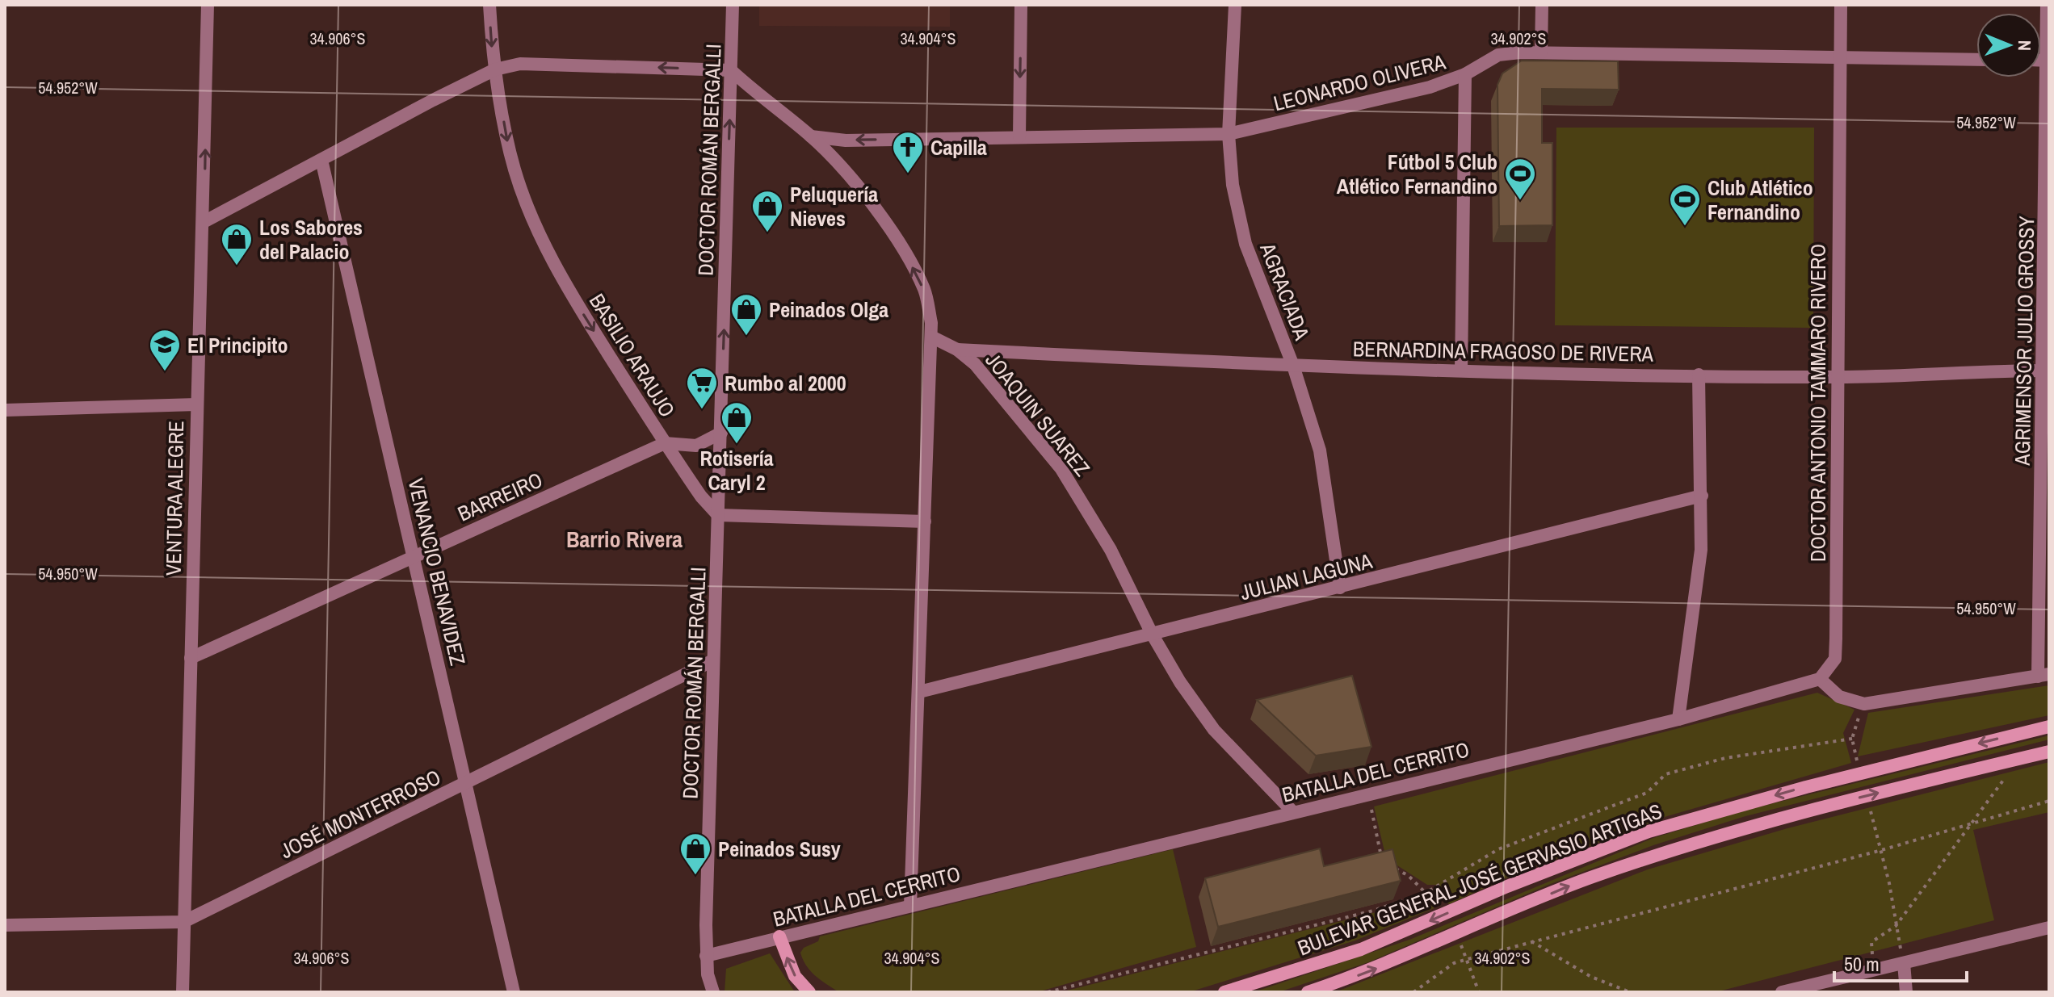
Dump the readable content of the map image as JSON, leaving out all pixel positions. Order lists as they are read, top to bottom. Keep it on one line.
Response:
{"streets":{"main road":["BULEVAR GENERAL JOSÉ GERVASIO ARTIGAS"],"street":["LEONARDO OLIVERA","DOCTOR ROMÁN BERGALLI","AGRACIADA","AGRIMENSOR JULIO GROSSY","BERNARDINA FRAGOSO DE RIVERA","BASILIO ARAUJO","DOCTOR ANTONIO TAMMARO RIVERO","JOAQUIN SUAREZ","BARREIRO","VENTURA ALEGRE","VENANCIO BENAVIDEZ","JULIAN LAGUNA","BATALLA DEL CERRITO","JOSÉ MONTERROSO"]},"crossings":[["LEONARDO OLIVERA","AGRACIADA"],["LEONARDO OLIVERA","DOCTOR ANTONIO TAMMARO RIVERO"],["DOCTOR ROMÁN BERGALLI","BASILIO ARAUJO"],["DOCTOR ROMÁN BERGALLI","BARREIRO"],["DOCTOR ROMÁN BERGALLI","BATALLA DEL CERRITO"],["DOCTOR ROMÁN BERGALLI","JOSÉ MONTERROSO"],["AGRACIADA","BERNARDINA FRAGOSO DE RIVERA"],["AGRACIADA","JULIAN LAGUNA"],["AGRIMENSOR JULIO GROSSY","BERNARDINA FRAGOSO DE RIVERA"],["BERNARDINA FRAGOSO DE RIVERA","DOCTOR ANTONIO TAMMARO RIVERO"],["BERNARDINA FRAGOSO DE RIVERA","JOAQUIN SUAREZ"],["BASILIO ARAUJO","BARREIRO"],["DOCTOR ANTONIO TAMMARO RIVERO","BATALLA DEL CERRITO"],["JOAQUIN SUAREZ","JULIAN LAGUNA"],["JOAQUIN SUAREZ","BATALLA DEL CERRITO"],["BARREIRO","VENTURA ALEGRE"],["BARREIRO","VENANCIO BENAVIDEZ"],["VENTURA ALEGRE","JOSÉ MONTERROSO"],["VENANCIO BENAVIDEZ","JOSÉ MONTERROSO"]],"one_way":["DOCTOR ROMÁN BERGALLI","BASILIO ARAUJO"],"districts":["Barrio Rivera"],"places":{"church":["Capilla"],"sports":["Fútbol 5 Club Atlético Fernandino","Club Atlético Fernandino"],"shop":["Peluquería Nieves","Los Sabores del Palacio","Peinados Olga","Rotisería Caryl 2","Peinados Susy"],"school or university":["El Principito"],"supermarket":["Rumbo al 2000"]},"scale_bar":"50 m","north":"right","coordinates":["34.906°S","34.904°S","34.902°S","54.952°W","54.950°W"]}
